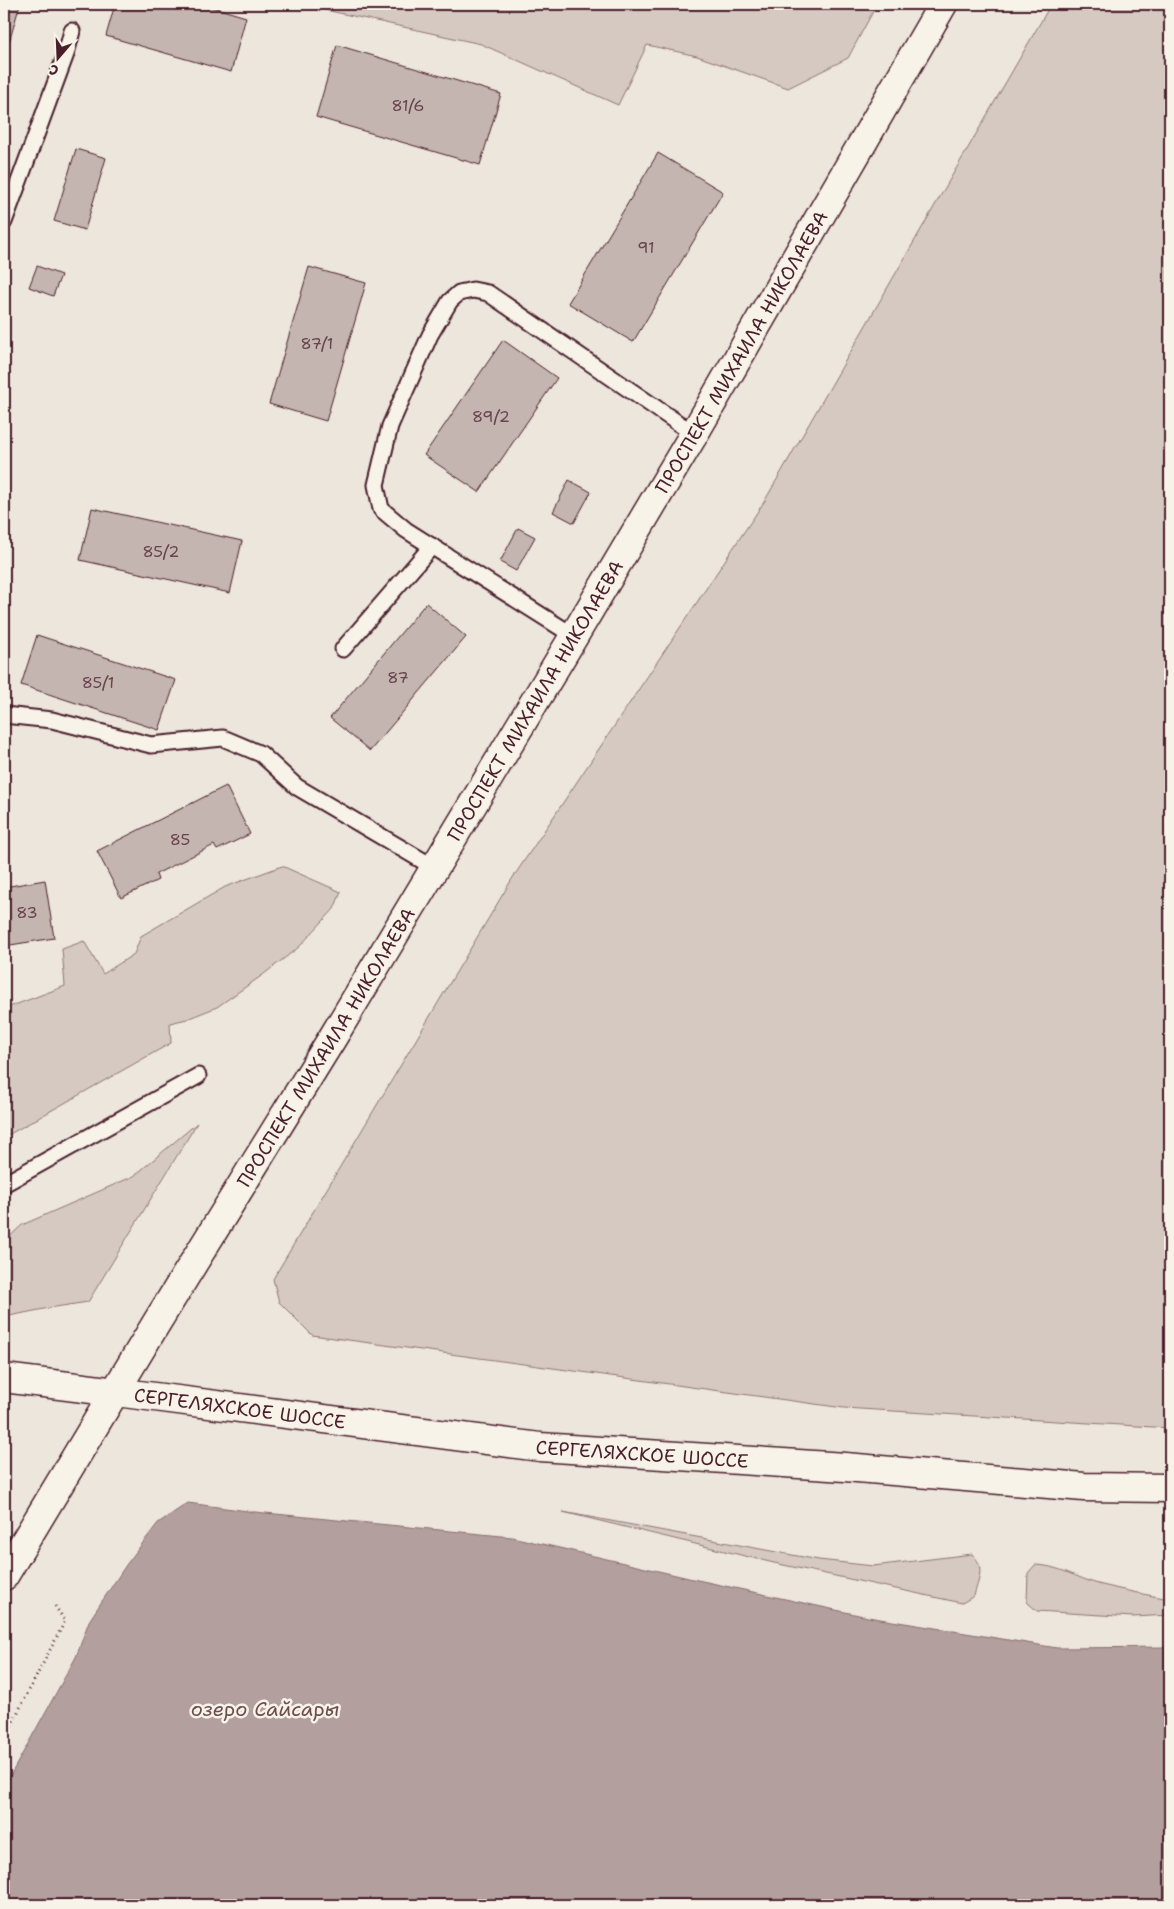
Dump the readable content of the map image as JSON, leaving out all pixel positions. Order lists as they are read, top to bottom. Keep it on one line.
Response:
{"streets":{"main road":["ПРОСПЕКТ МИХАИЛА НИКОЛАЕВА","СЕРГЕЛЯХСКОЕ ШОССЕ"]},"crossings":[["ПРОСПЕКТ МИХАИЛА НИКОЛАЕВА","СЕРГЕЛЯХСКОЕ ШОССЕ"]],"water":["озеро Сайсары"],"house_numbers":["81/6","91","87/1","89/2","85/2","87","85/1","85","83"],"north":"bottom"}
